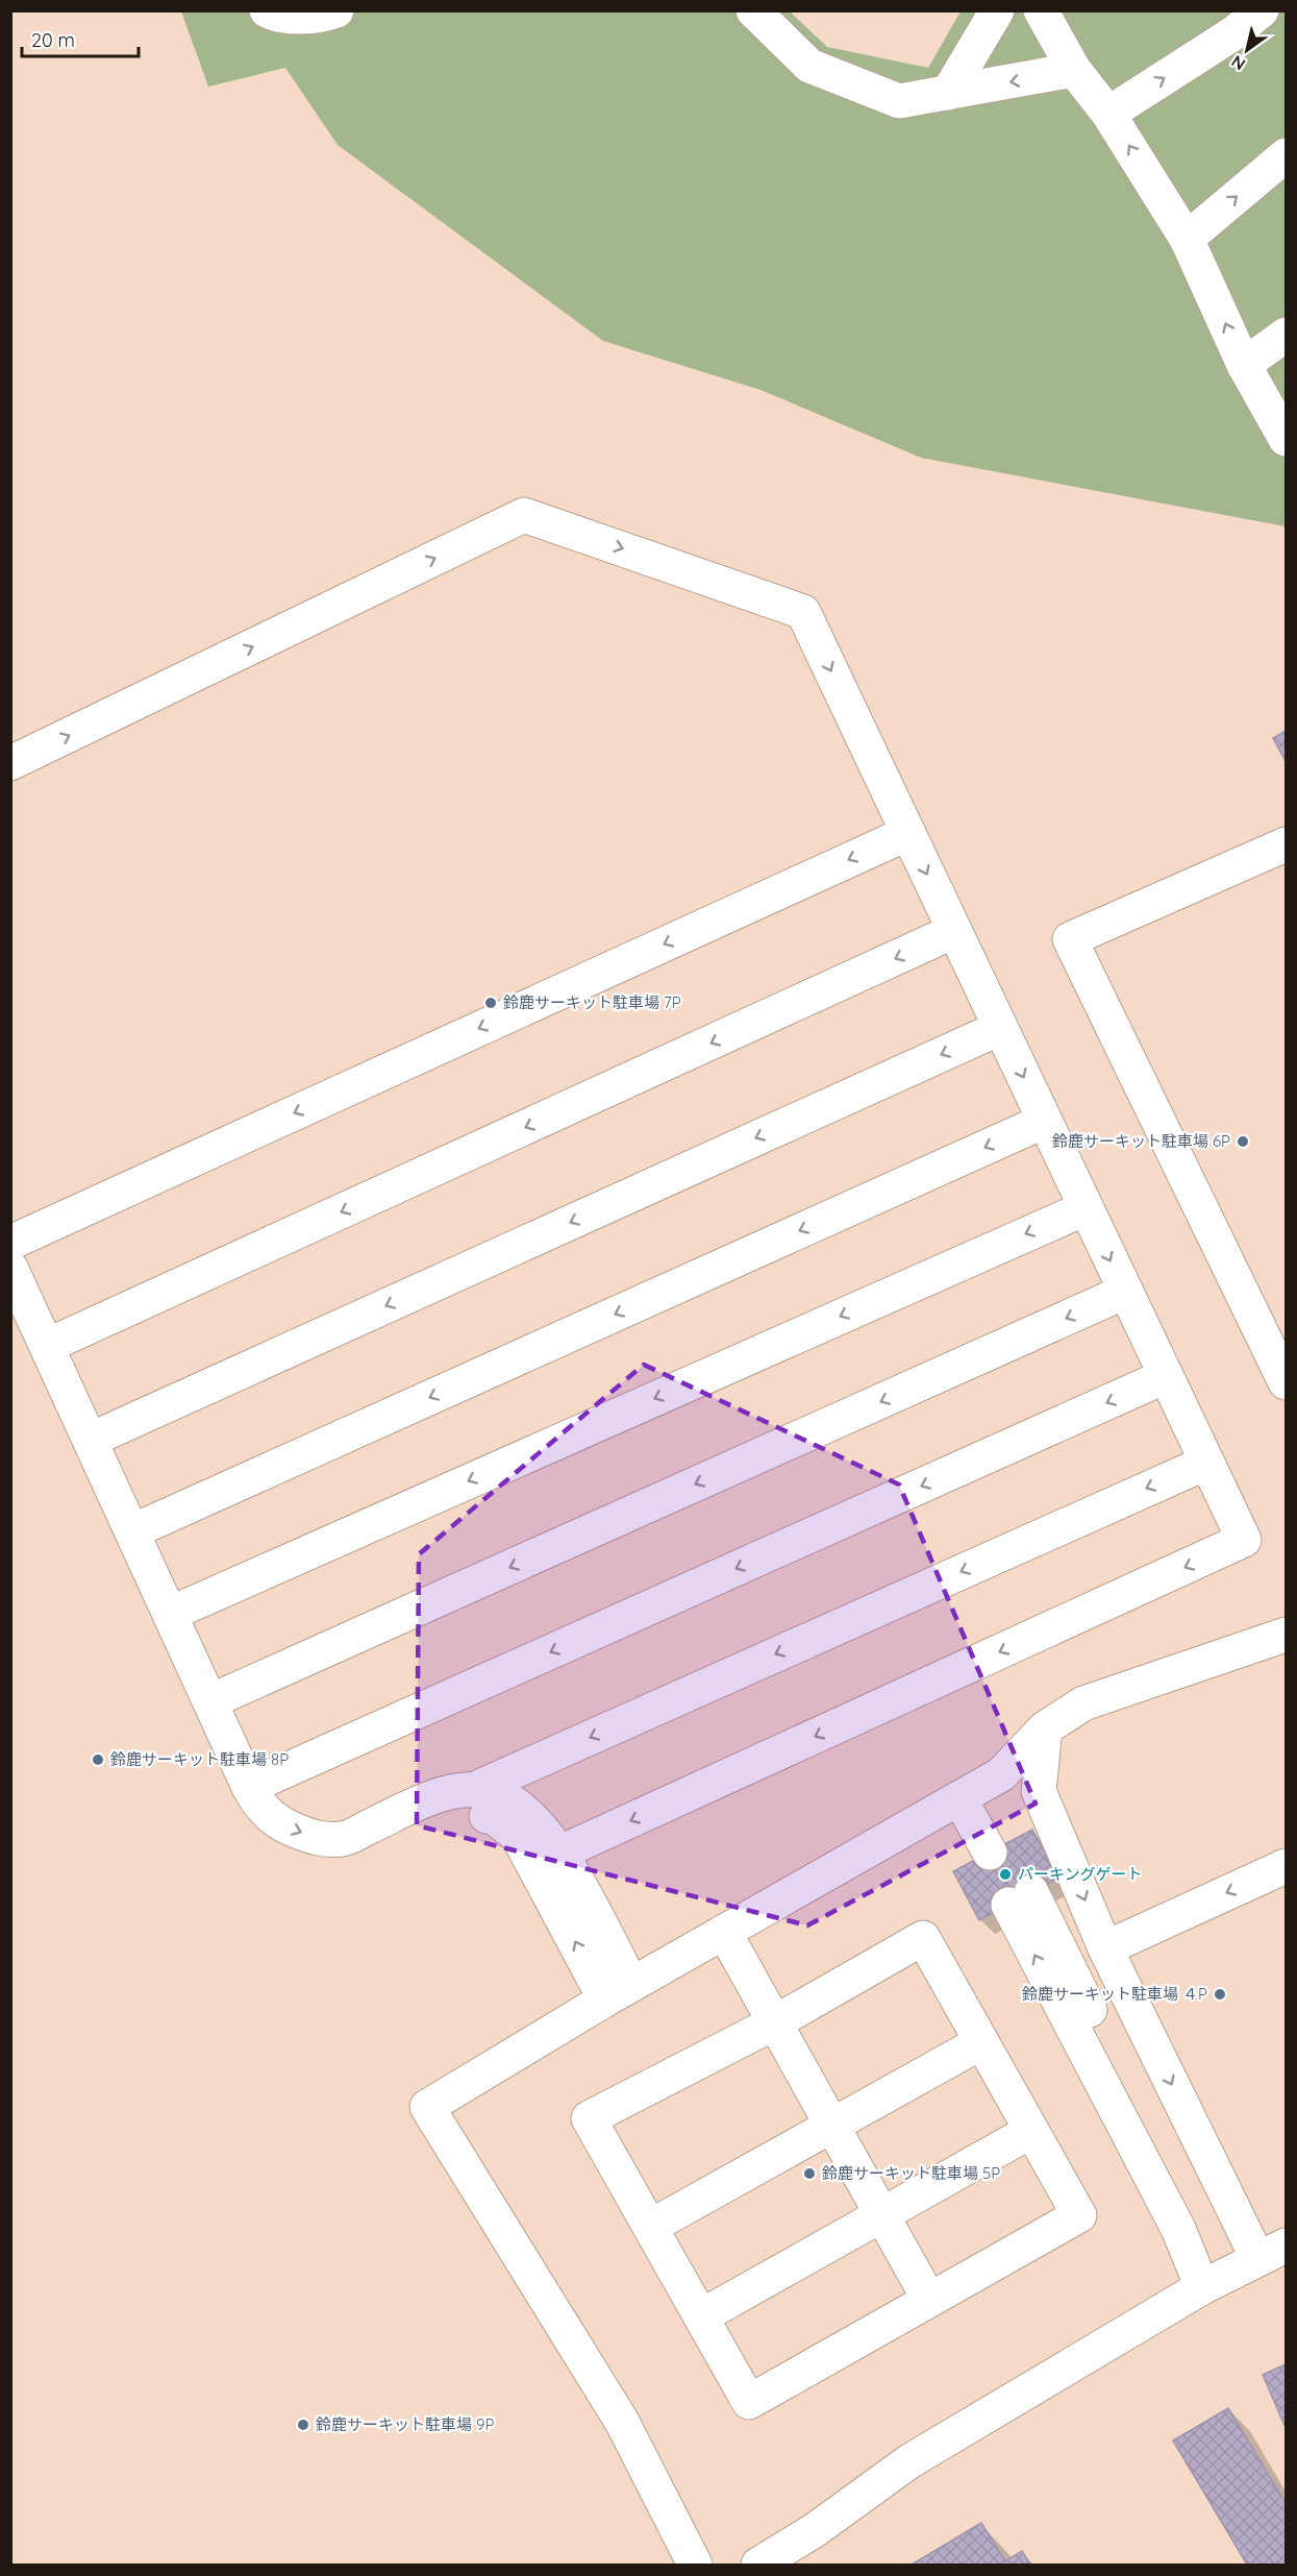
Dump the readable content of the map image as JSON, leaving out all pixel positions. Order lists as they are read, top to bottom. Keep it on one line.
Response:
{"places":["鈴鹿サーキット駐車場 7P","鈴鹿サーキット駐車場 6P","鈴鹿サーキット駐車場 8P","パーキングゲート","鈴鹿サーキット駐車場 ４P","鈴鹿サーキット駐車場 5P","鈴鹿サーキット駐車場 9P"],"scale_bar":"20 m","north":"bottom left"}
